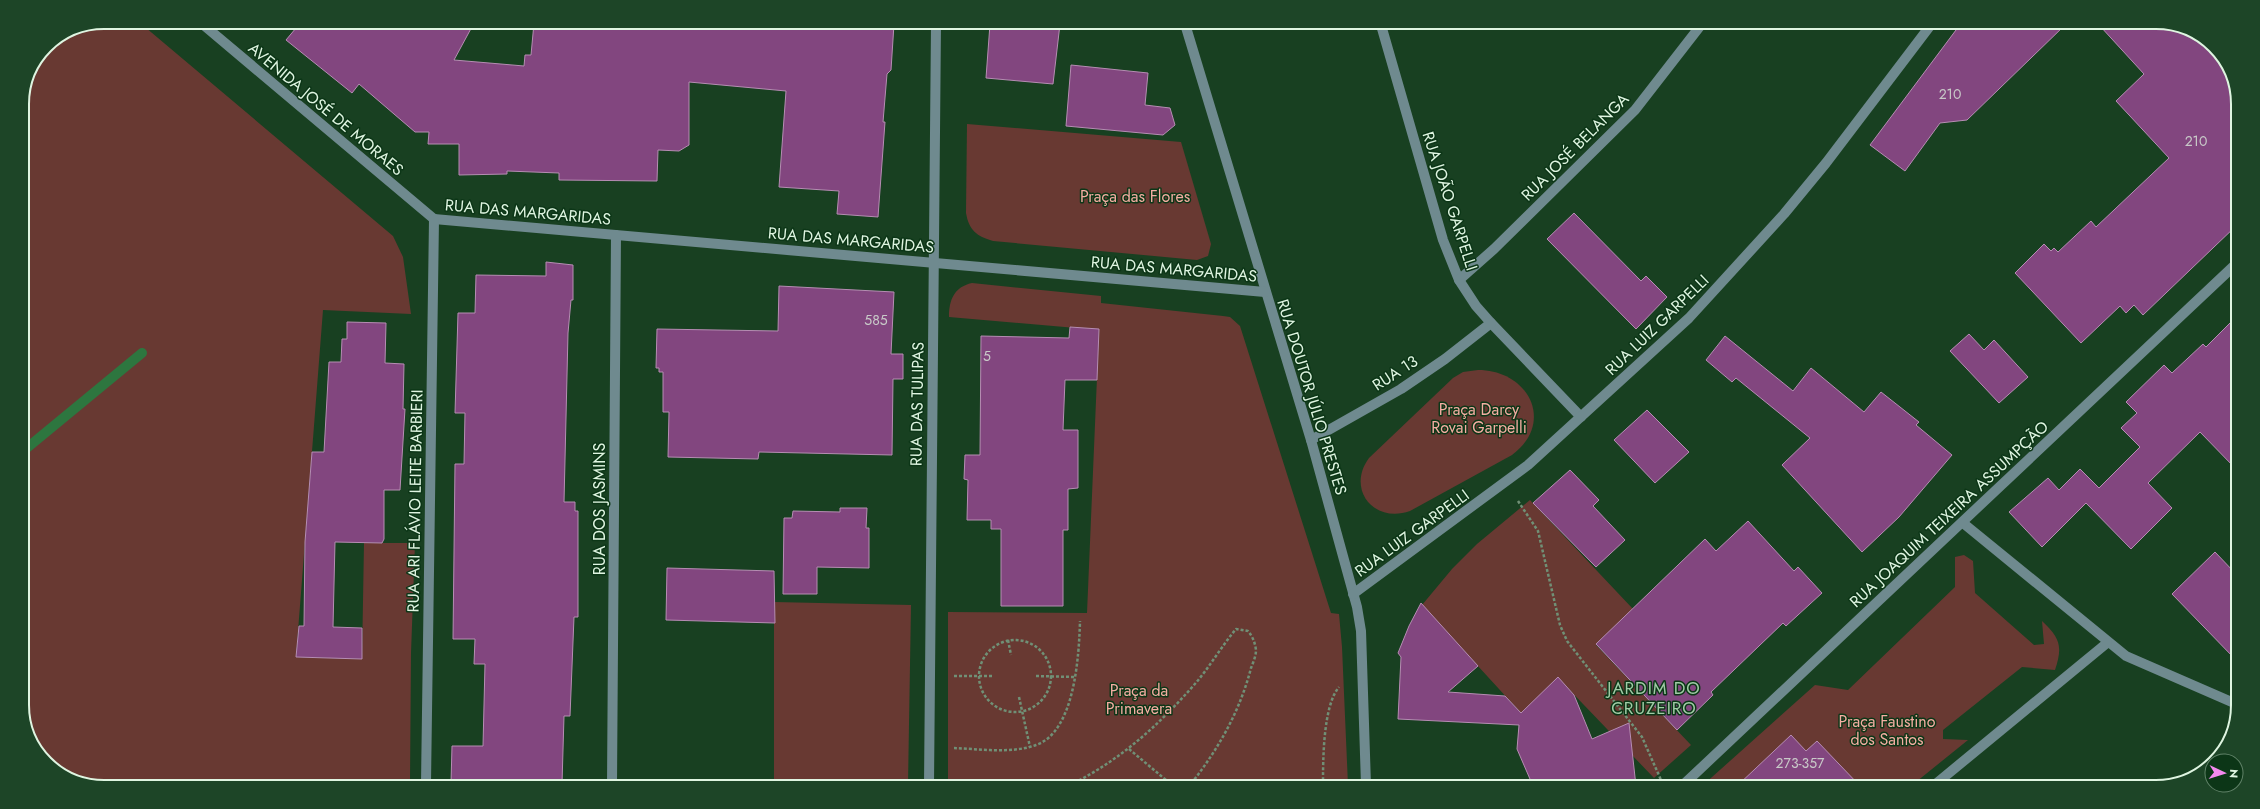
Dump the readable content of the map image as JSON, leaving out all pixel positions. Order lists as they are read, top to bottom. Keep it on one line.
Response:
{"streets":{"street":["AVENIDA JOSÉ DE MORAES","RUA JOSÉ BELANGA","RUA JOÃO GARPELLI","RUA DAS MARGARIDAS","RUA LUIZ GARPELLI","RUA 13","RUA DOUTOR JÚLIO PRESTES","RUA DAS TULIPAS","RUA ARI FLÁVIO LEITE BARBIERI","RUA DOS JASMINS","RUA JOAQUIM TEIXEIRA ASSUMPÇÃO"]},"crossings":[["AVENIDA JOSÉ DE MORAES","RUA DAS MARGARIDAS"],["AVENIDA JOSÉ DE MORAES","RUA ARI FLÁVIO LEITE BARBIERI"],["RUA JOSÉ BELANGA","RUA JOÃO GARPELLI"],["RUA JOÃO GARPELLI","RUA LUIZ GARPELLI"],["RUA JOÃO GARPELLI","RUA 13"],["RUA DAS MARGARIDAS","RUA DOUTOR JÚLIO PRESTES"],["RUA DAS MARGARIDAS","RUA DAS TULIPAS"],["RUA DAS MARGARIDAS","RUA ARI FLÁVIO LEITE BARBIERI"],["RUA DAS MARGARIDAS","RUA DOS JASMINS"],["RUA LUIZ GARPELLI","RUA DOUTOR JÚLIO PRESTES"],["RUA 13","RUA DOUTOR JÚLIO PRESTES"]],"districts":["JARDIM DO CRUZEIRO"],"parks":["Praça das Flores","Praça Darcy Rovai Garpelli","Praça da Primavera","Praça Faustino dos Santos"],"house_numbers":["210","210","585","5","273-357"],"north":"right"}
